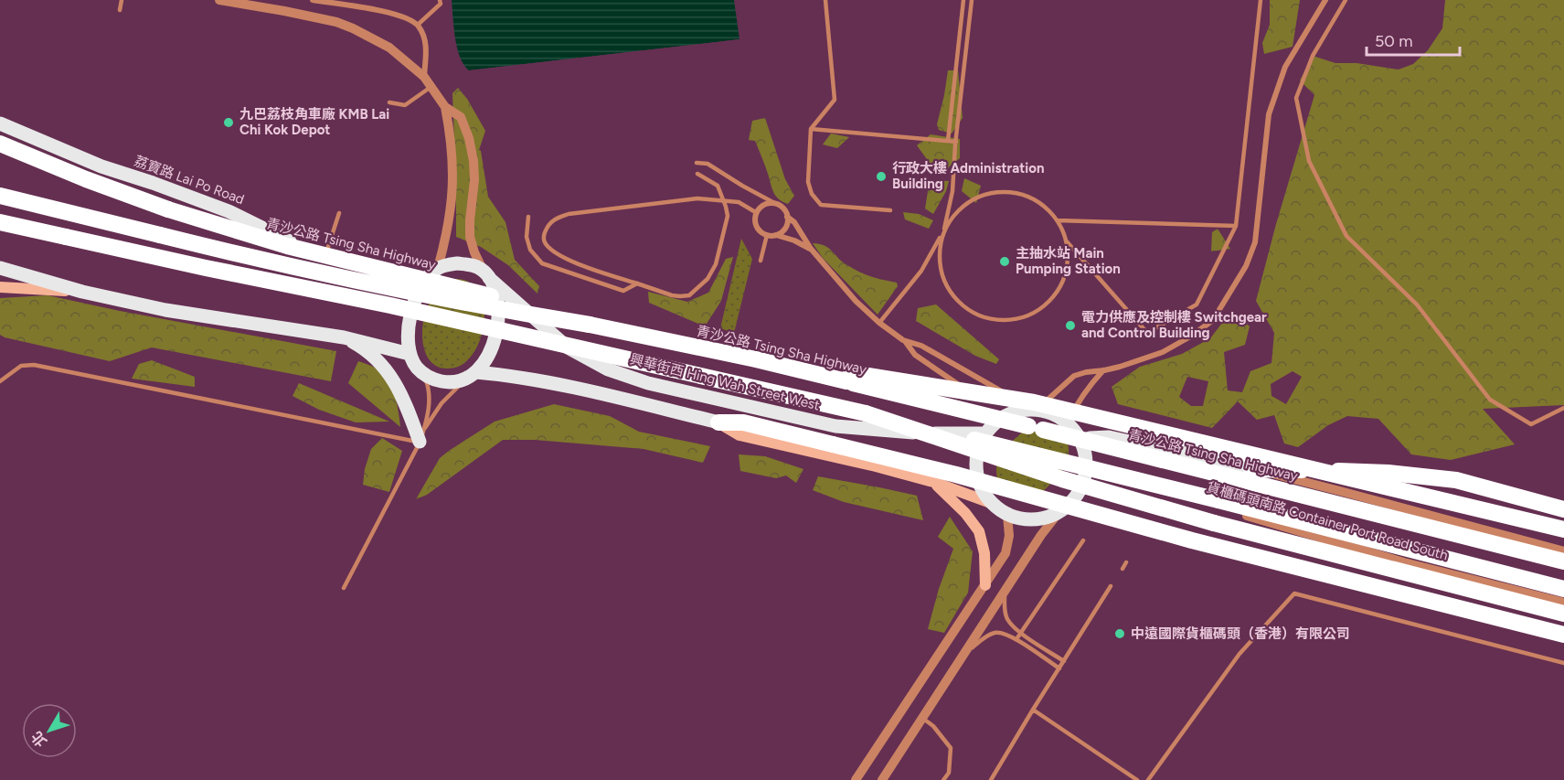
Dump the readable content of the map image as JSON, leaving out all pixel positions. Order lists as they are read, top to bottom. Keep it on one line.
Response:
{"streets":{"highway":["青沙公路 Tsing Sha Highway"],"main road":["荔寶路 Lai Po Road","興華街西 Hing Wah Street West","貨櫃碼頭南路 Container Port Road South"]},"crossings":[["荔寶路 Lai Po Road","興華街西 Hing Wah Street West"],["興華街西 Hing Wah Street West","貨櫃碼頭南路 Container Port Road South"]],"places":["九巴荔枝角車廠 KMB Lai Chi Kok Depot","行政大樓 Administration Building","主抽水站 Main Pumping Station","電力供應及控制樓 Switchgear and Control Building","中遠國際貨櫃碼頭（香港）有限公司"],"scale_bar":"50 m","north":"bottom left"}
